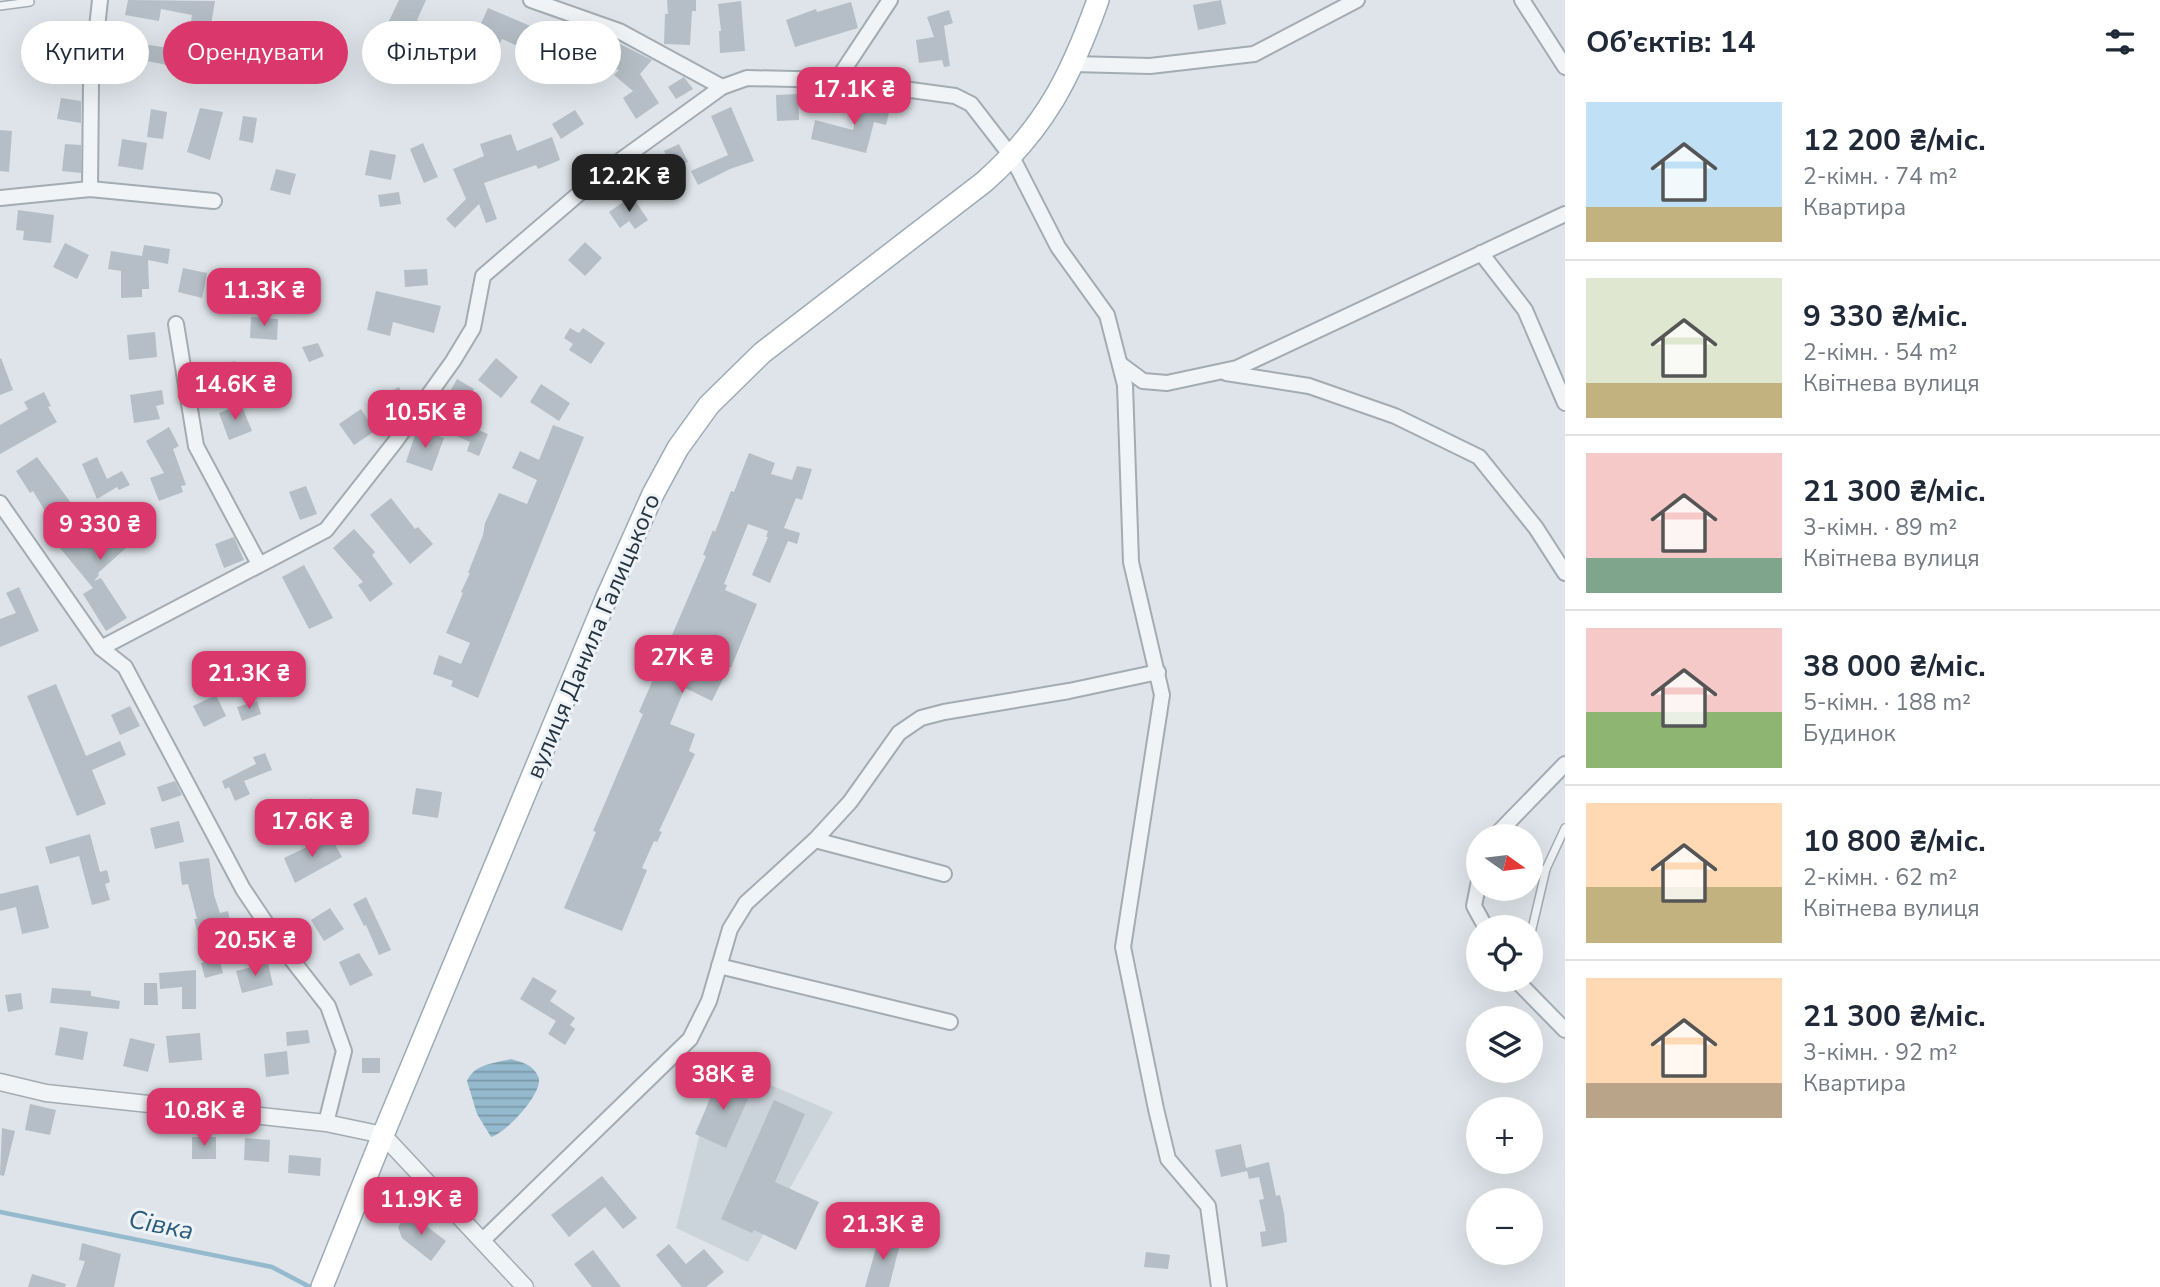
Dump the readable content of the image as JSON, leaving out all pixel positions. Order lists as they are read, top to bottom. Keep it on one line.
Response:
{"streets":{"main road":["вулиця Данила Галицького"]},"water":["Сівка"],"north":"right","page":{"heading":"Об’єктів: 14","chip":["Купити","Орендувати","Фільтри","Нове"],"price":["17.1K ₴","12.2K ₴","11.3K ₴","14.6K ₴","10.5K ₴","9 330 ₴","27K ₴","21.3K ₴","17.6K ₴","20.5K ₴","38K ₴","10.8K ₴","11.9K ₴","21.3K ₴"],"list":[{"name":"12 200 ₴/міс.","note":"2-кімн. · 74 m² · Квартира"},{"name":"9 330 ₴/міс.","note":"2-кімн. · 54 m² · Квітнева вулиця"},{"name":"21 300 ₴/міс.","note":"3-кімн. · 89 m² · Квітнева вулиця"},{"name":"38 000 ₴/міс.","note":"5-кімн. · 188 m² · Будинок"},{"name":"10 800 ₴/міс.","note":"2-кімн. · 62 m² · Квітнева вулиця"},{"name":"21 300 ₴/міс.","note":"3-кімн. · 92 m² · Квартира"}],"map_buttons":["+","−"]}}
